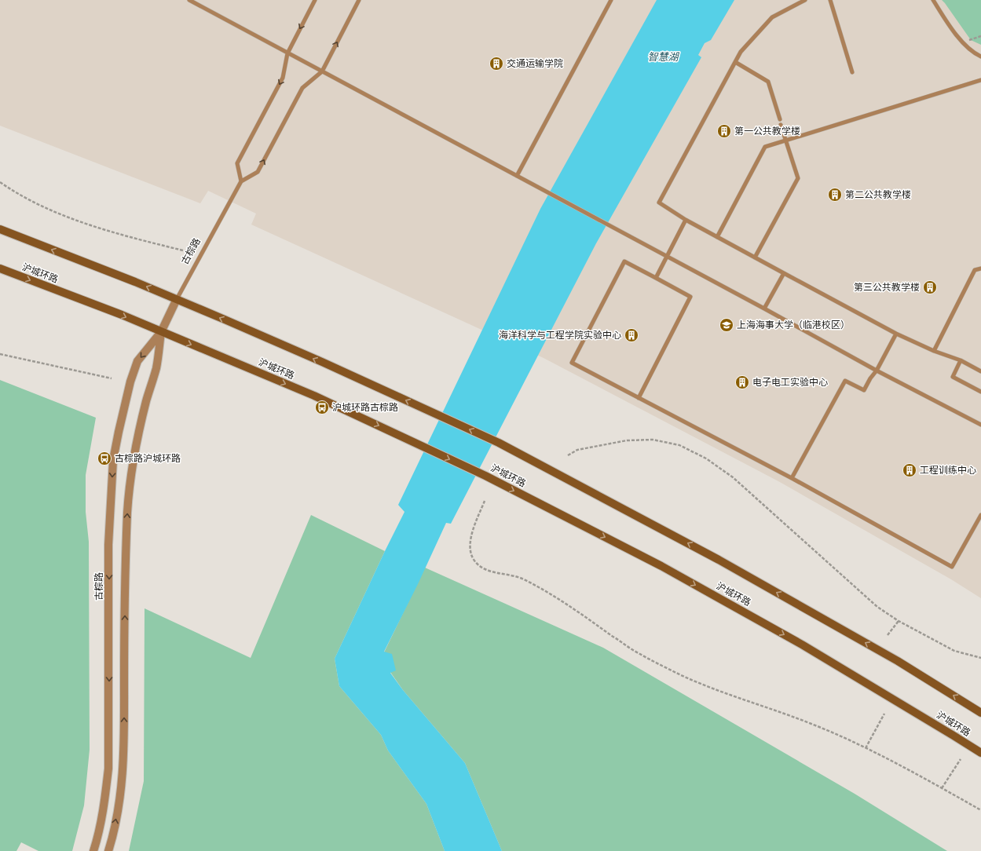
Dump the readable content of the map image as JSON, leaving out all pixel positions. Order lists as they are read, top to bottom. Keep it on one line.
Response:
{"streets":{"main road":["沪城环路"],"street":["古棕路"]},"crossings":[["古棕路","沪城环路"]],"water":["智慧湖"],"places":{"building":["交通运输学院","第一公共教学楼","第二公共教学楼","第三公共教学楼","海洋科学与工程学院实验中心","电子电工实验中心","工程训练中心"],"school or university":["上海海事大学（临港校区）"],"bus stop":["沪城环路古棕路","古棕路沪城环路"]}}
